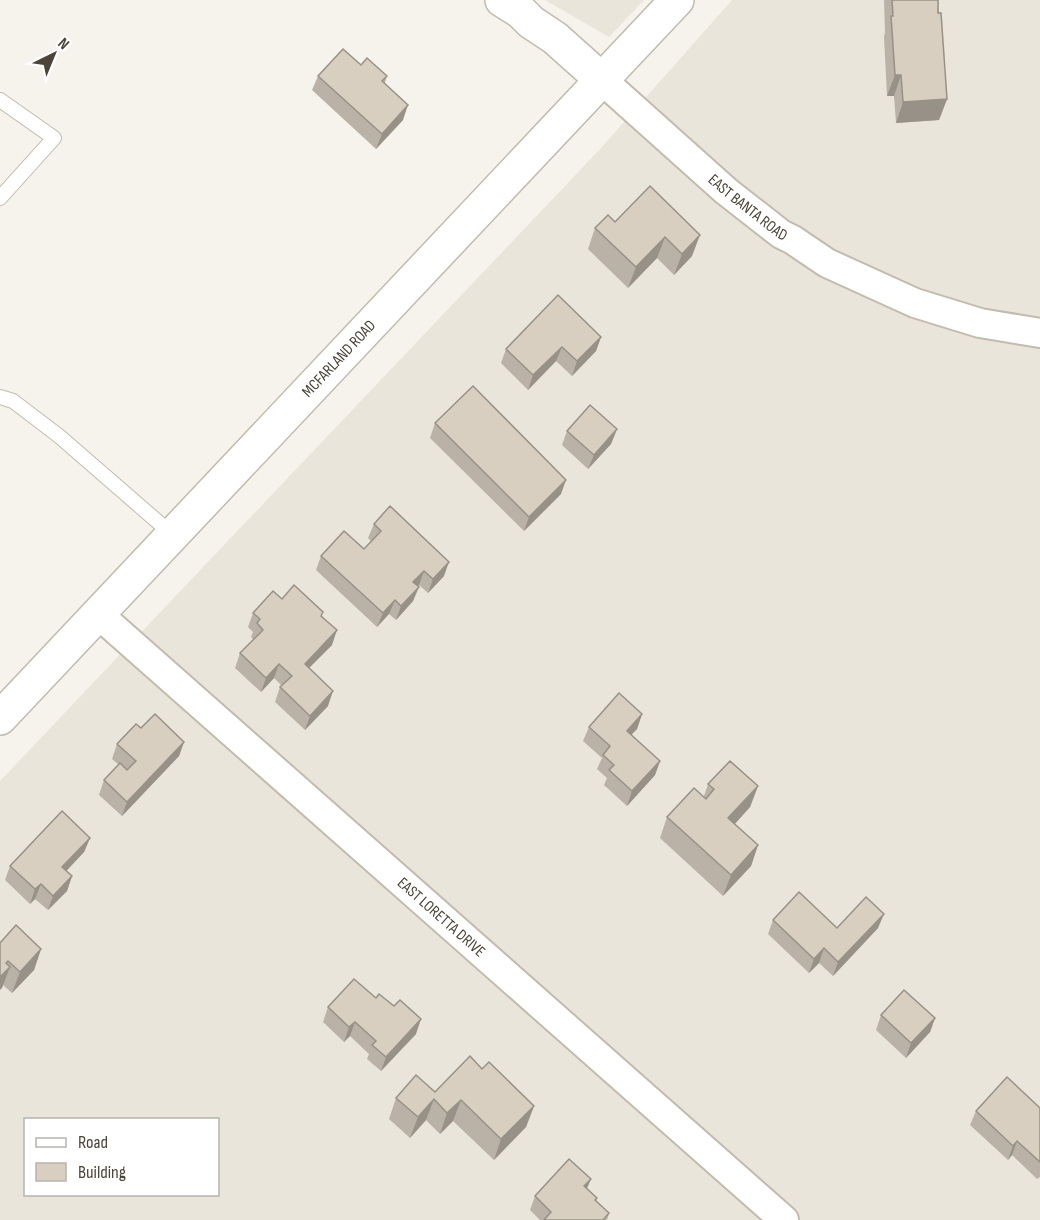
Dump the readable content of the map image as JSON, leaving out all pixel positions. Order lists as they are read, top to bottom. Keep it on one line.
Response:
{"streets":{"street":["EAST BANTA ROAD","MCFARLAND ROAD","EAST LORETTA DRIVE"]},"crossings":[["EAST BANTA ROAD","MCFARLAND ROAD"],["MCFARLAND ROAD","EAST LORETTA DRIVE"]],"legend":["Road","Building"],"north":"top right"}
